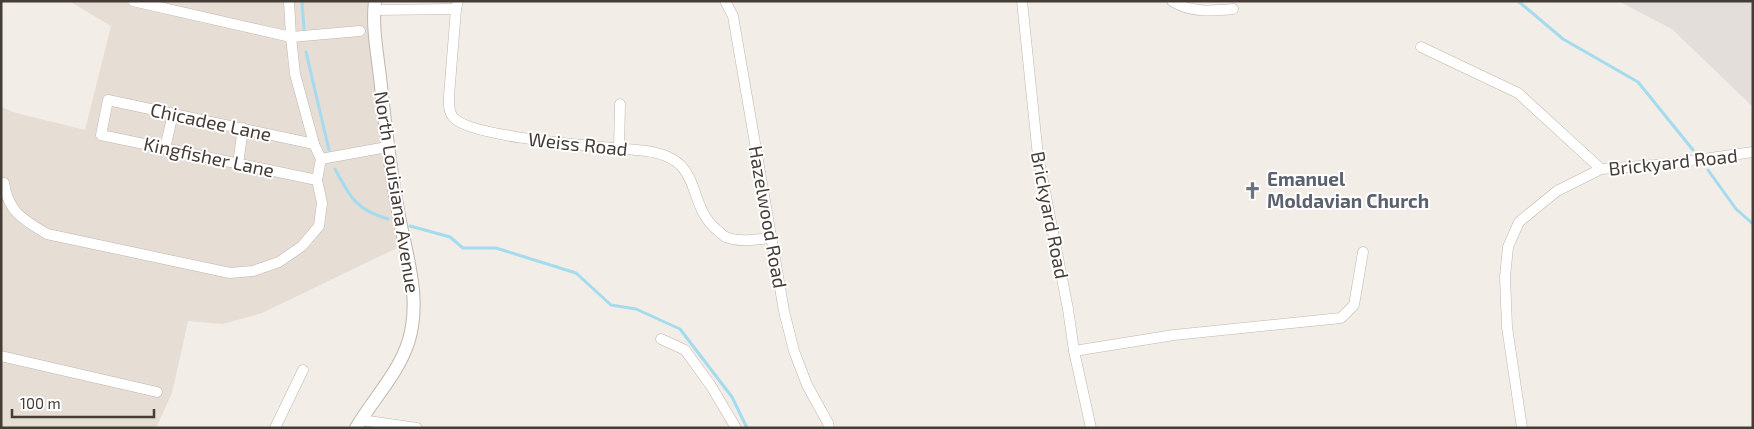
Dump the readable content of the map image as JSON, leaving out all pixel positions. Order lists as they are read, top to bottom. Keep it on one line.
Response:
{"streets":{"street":["Chicadee Lane","Weiss Road","Kingfisher Lane","Brickyard Road","North Louisiana Avenue","Hazelwood Road"]},"crossings":[["Chicadee Lane","Kingfisher Lane"],["Weiss Road","Hazelwood Road"]],"places":{"church":["Emanuel Moldavian Church"]},"scale_bar":"100 m"}
